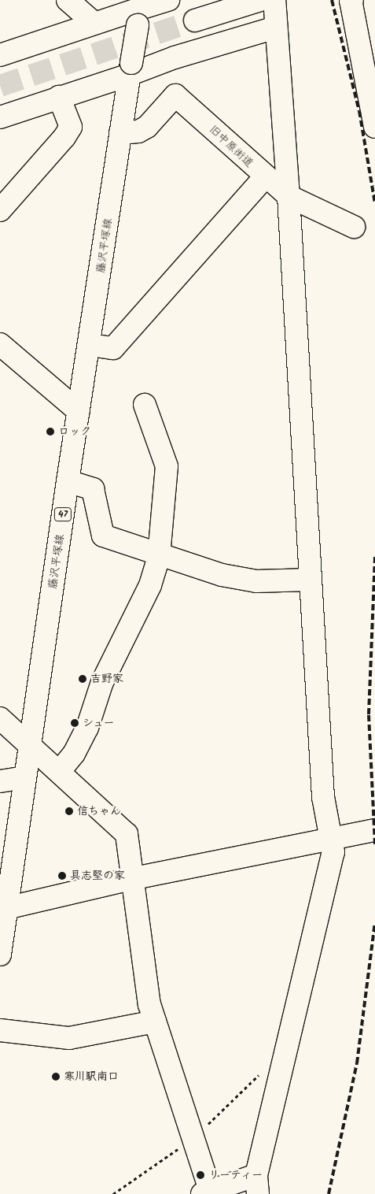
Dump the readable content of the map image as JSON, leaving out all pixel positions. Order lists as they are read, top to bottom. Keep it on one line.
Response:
{"streets":{"street":["旧中原街道","藤沢平塚線","47"]},"crossings":[["旧中原街道","藤沢平塚線"],["藤沢平塚線","47"]],"places":["ロック","吉野家","シュー","信ちゃん","具志堅の家","寒川駅南口","リーティー"]}
